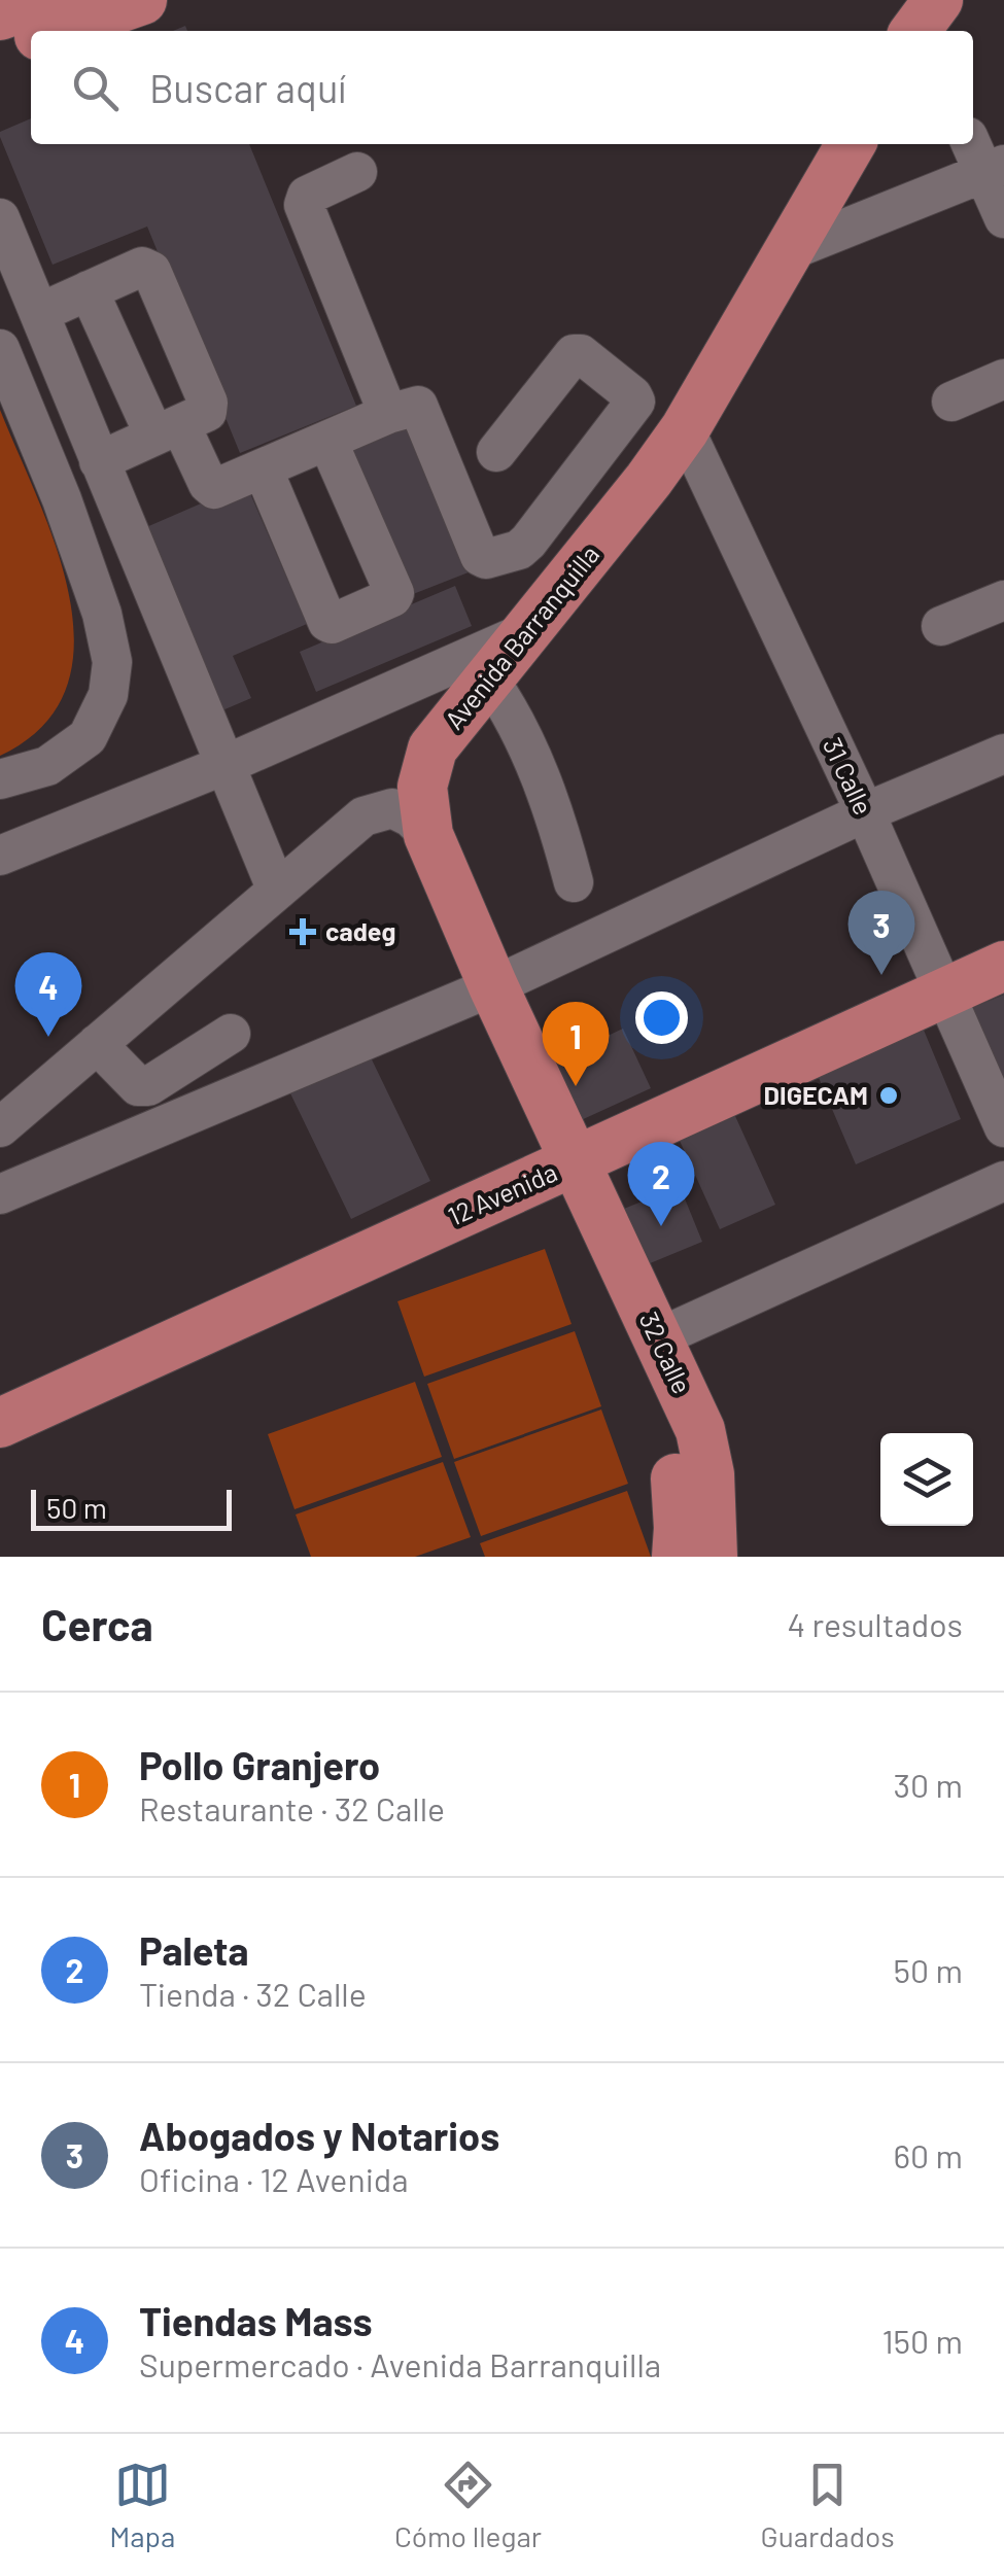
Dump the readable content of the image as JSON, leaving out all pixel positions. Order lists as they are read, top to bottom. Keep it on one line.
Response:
{"streets":{"main road":["Avenida Barranquilla","12 Avenida","32 Calle"],"street":["31 Calle"]},"crossings":[["Avenida Barranquilla","31 Calle"],["Avenida Barranquilla","32 Calle"],["31 Calle","12 Avenida"],["12 Avenida","32 Calle"]],"places":{"health":["cadeg"],"other":["DIGECAM"]},"scale_bar":"50 m","page":{"search":"Buscar aquí","pins":["3","4","1","2"],"scale":"50 m","heading":["Cerca","4 resultados"],"list":[{"mark":"1","name":"Pollo Granjero","note":"Restaurante · 32 Calle","value":"30 m"},{"mark":"2","name":"Paleta","note":"Tienda · 32 Calle","value":"50 m"},{"mark":"3","name":"Abogados y Notarios","note":"Oficina · 12 Avenida","value":"60 m"},{"mark":"4","name":"Tiendas Mass","note":"Supermercado · Avenida Barranquilla","value":"150 m"}],"nav":["Mapa","Cómo llegar","Guardados"]}}
